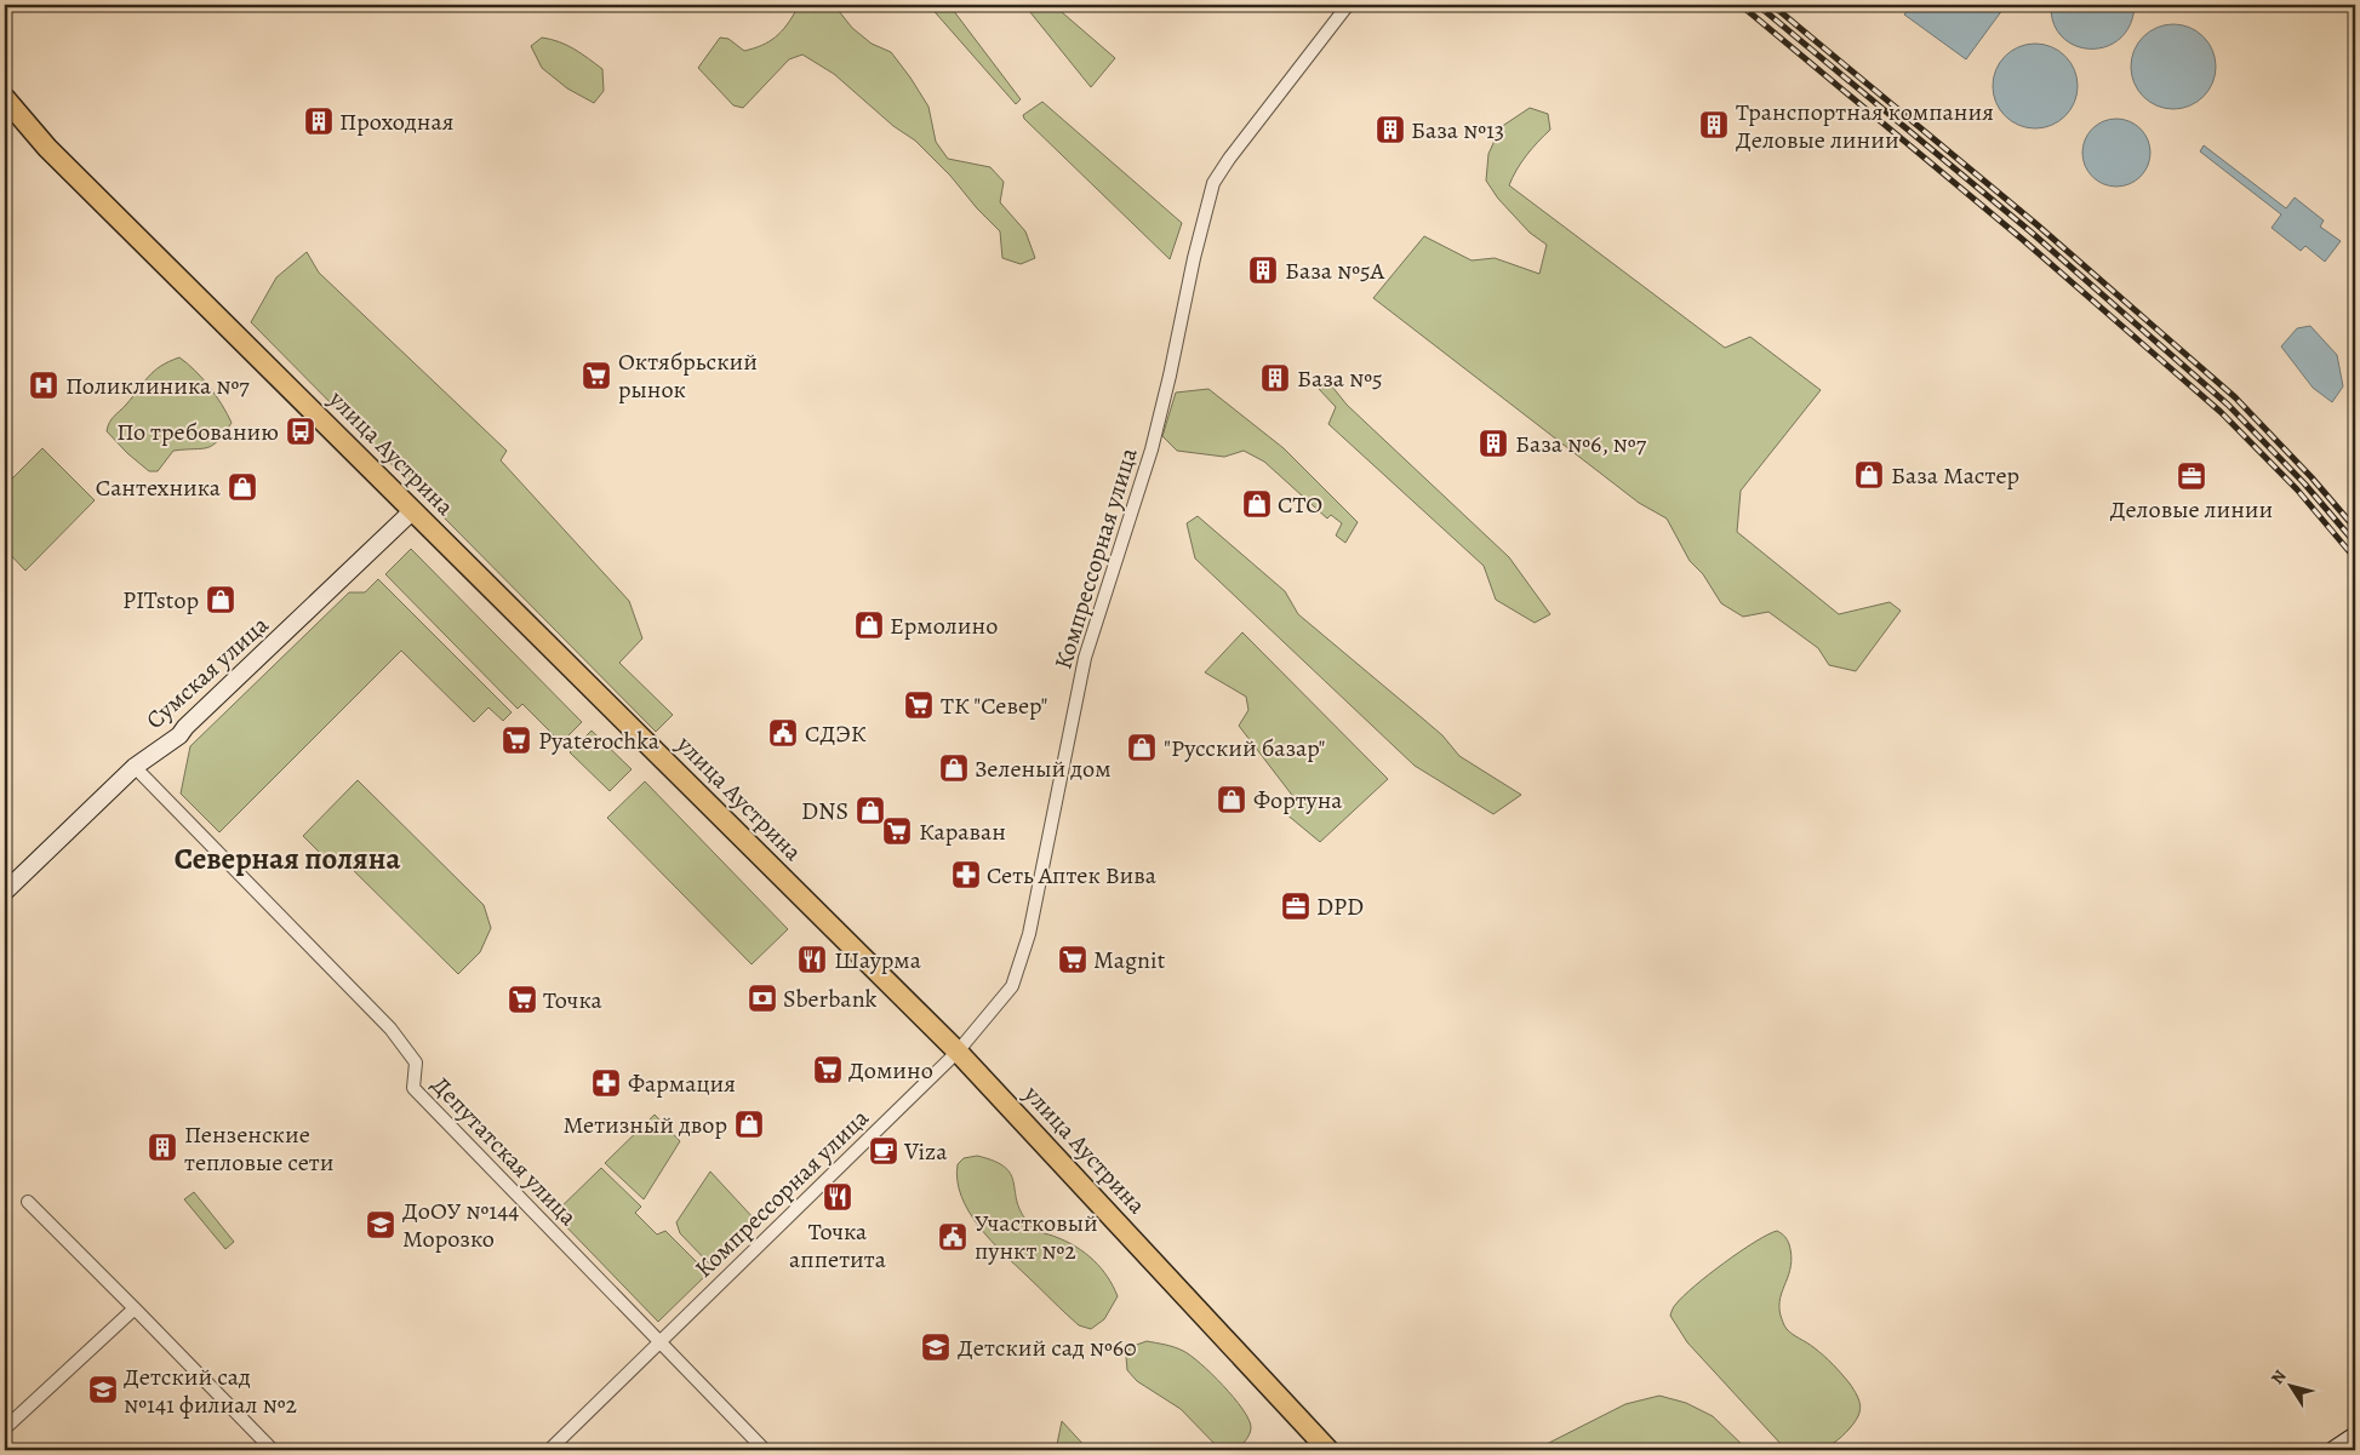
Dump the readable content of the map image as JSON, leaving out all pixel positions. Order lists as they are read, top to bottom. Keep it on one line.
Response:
{"streets":{"main road":["улица Аустрина"],"street":["Компрессорная улица","Сумская улица","Депутатская улица"]},"crossings":[["улица Аустрина","Компрессорная улица"],["улица Аустрина","Сумская улица"],["Компрессорная улица","Депутатская улица"],["Сумская улица","Депутатская улица"]],"districts":["Северная поляна"],"places":{"building":["Проходная","Транспортная компания Деловые линии","База №13","База №5А","База №5","База №6, №7","Пензенские тепловые сети"],"supermarket":["Октябрьский рынок","ТК \"Север\"","Pyaterochka","Караван","Magnit","Точка","Домино"],"hospital":["Поликлиника №7"],"bus stop":["По требованию"],"shop":["База Мастер","Сантехника","СТО","PITstop","Ермолино","\"Русский базар\"","Зеленый дом","Фортуна","DNS","Метизный двор"],"office":["Деловые линии","DPD"],"public building":["СДЭК","Участковый пункт №2"],"pharmacy":["Сеть Аптек Вива","Фармация"],"restaurant":["Шаурма","Точка аппетита"],"bank":["Sberbank"],"cafe":["Viza"],"school or university":["ДоОУ №144 Морозко","Детский сад №60","Детский сад №141 филиал №2"]},"north":"top left"}
